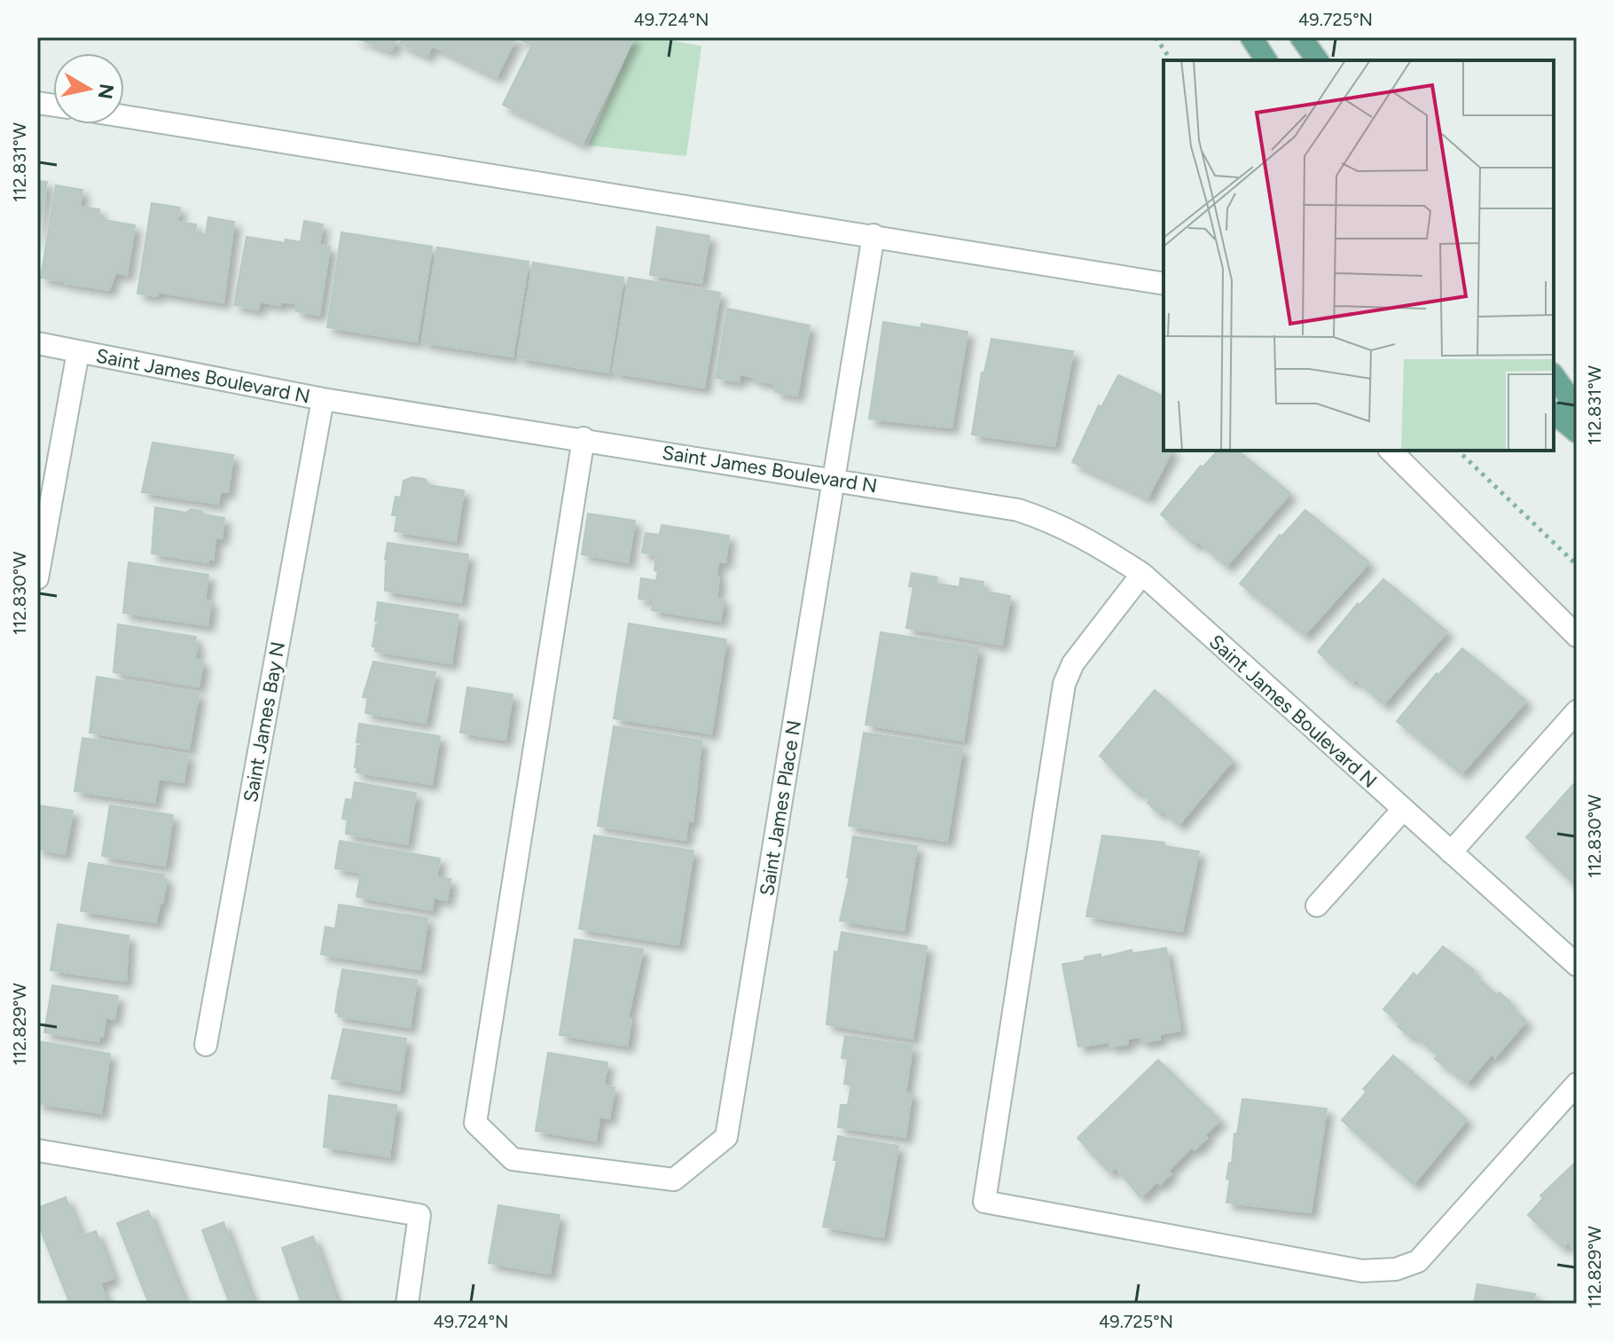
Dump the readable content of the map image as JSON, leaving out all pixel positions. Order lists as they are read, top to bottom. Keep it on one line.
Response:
{"streets":{"street":["Saint James Boulevard N","Saint James Bay N","Saint James Place N"]},"crossings":[["Saint James Boulevard N","Saint James Bay N"],["Saint James Boulevard N","Saint James Place N"]],"north":"right","coordinates":["49.724°N","49.725°N","112.831°W","112.830°W","112.829°W"]}
